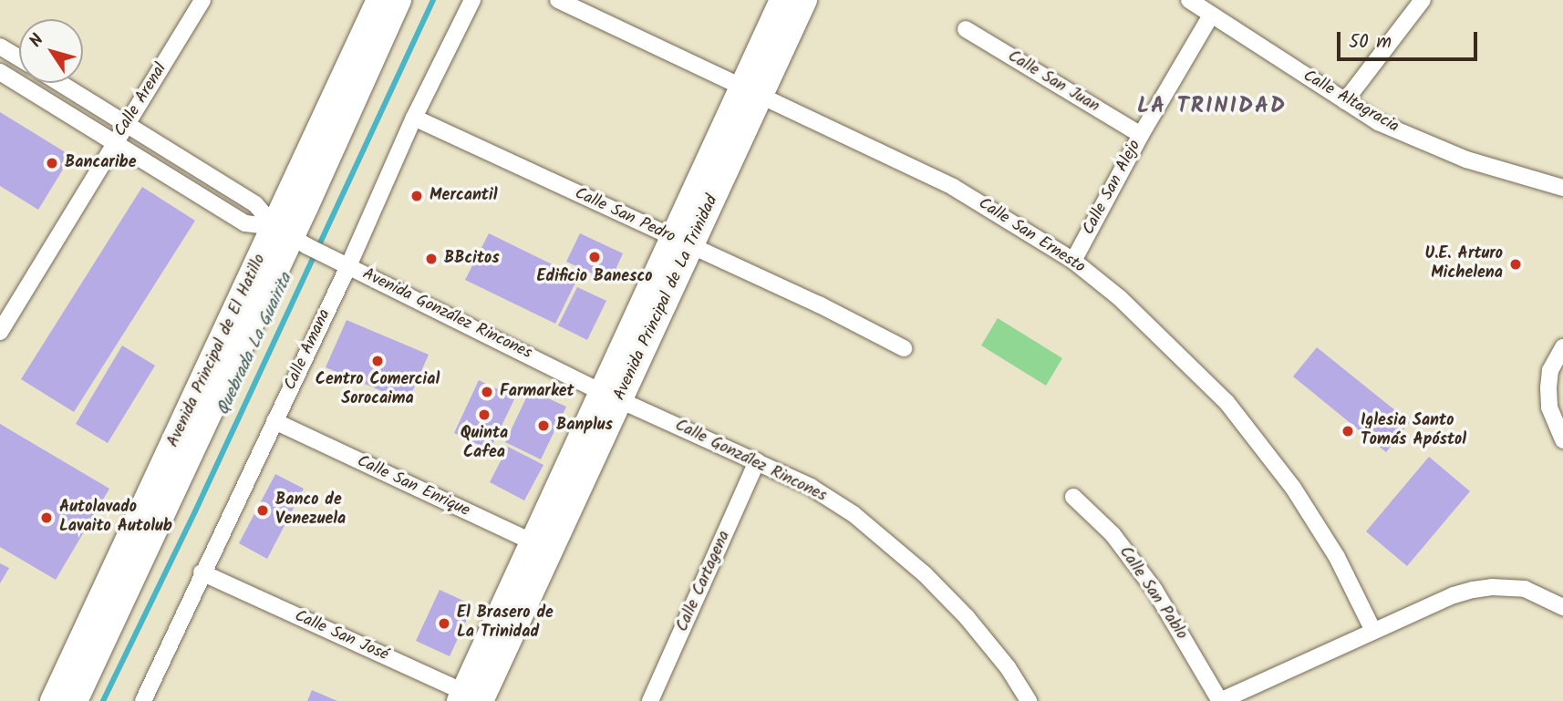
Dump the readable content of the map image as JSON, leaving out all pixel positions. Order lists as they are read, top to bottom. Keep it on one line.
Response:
{"streets":{"main road":["Avenida Principal de La Trinidad","Avenida Principal de El Hatillo"],"street":["Calle San Juan","Calle Arenal","Calle Altagracia","Calle San Alejo","Calle San Pedro","Calle San Ernesto","Avenida González Rincones","Calle Amana","Calle González Rincones","Calle San Enrique","Calle Cartagena","Calle San Pablo","Calle San José"]},"crossings":[["Calle San Juan","Calle San Alejo"],["Calle Arenal","Avenida González Rincones"],["Calle Altagracia","Calle San Alejo"],["Calle San Alejo","Calle San Ernesto"],["Calle San Pedro","Avenida Principal de La Trinidad"],["Calle San Pedro","Calle Amana"],["Calle San Ernesto","Avenida Principal de La Trinidad"],["Avenida Principal de La Trinidad","Avenida González Rincones"],["Avenida Principal de La Trinidad","Calle González Rincones"],["Avenida Principal de La Trinidad","Calle San Enrique"],["Avenida Principal de La Trinidad","Calle San José"],["Avenida González Rincones","Calle Amana"],["Avenida González Rincones","Avenida Principal de El Hatillo"],["Avenida González Rincones","Calle González Rincones"],["Calle Amana","Calle San Enrique"],["Calle Amana","Calle San José"],["Calle González Rincones","Calle Cartagena"]],"districts":["LA TRINIDAD"],"water":["Quebrada La Guairita"],"places":["Bancaribe","Mercantil","Edificio Banesco","BBcitos","U.E. Arturo Michelena","Centro Comercial Sorocaima","Farmarket","Quinta Cafea","Banplus","Iglesia Santo Tomás Apóstol","Banco de Venezuela","Autolavado Lavaito Autolub","El Brasero de La Trinidad"],"scale_bar":"50 m","north":"top left"}
